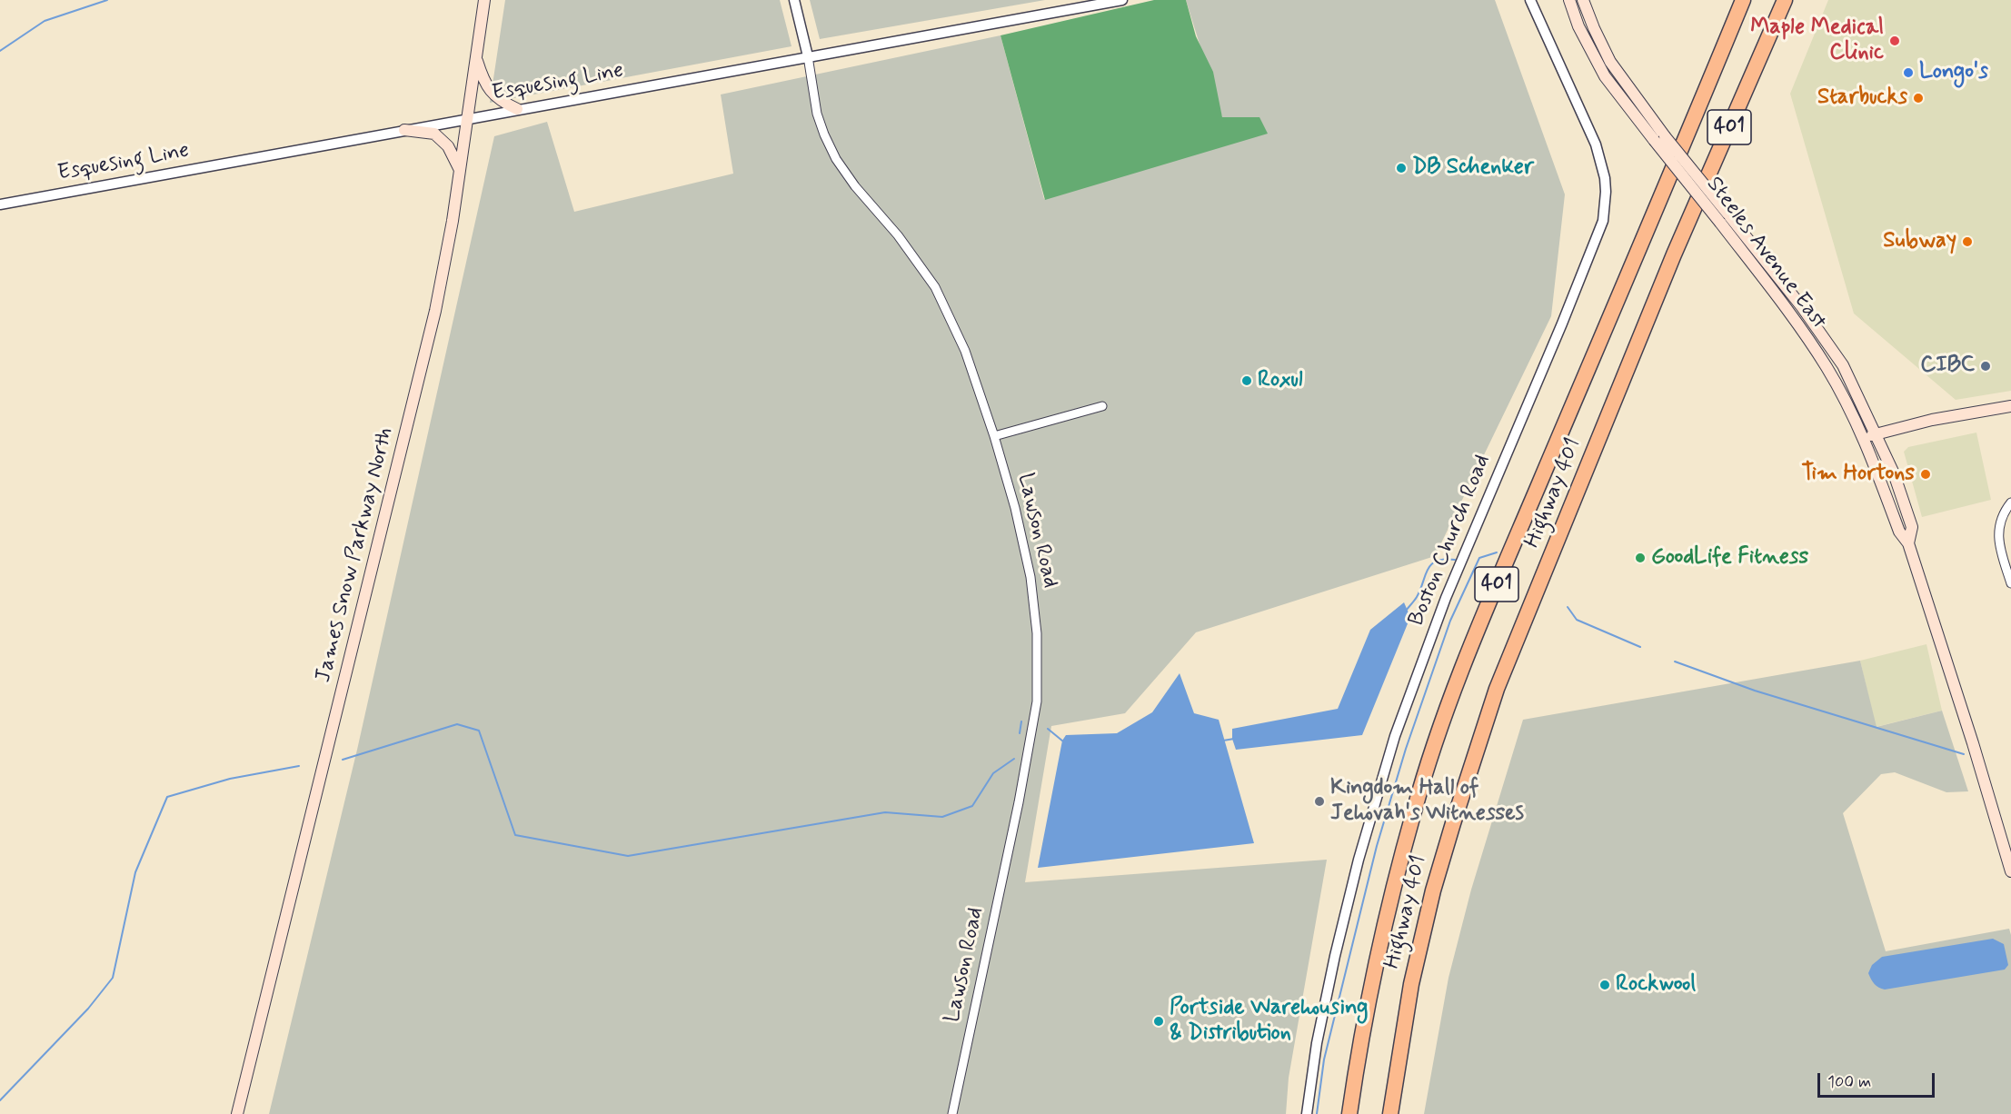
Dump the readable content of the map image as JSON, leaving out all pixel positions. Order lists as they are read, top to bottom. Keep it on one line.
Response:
{"streets":{"highway":["401","Highway 401"],"main road":["Steeles Avenue East","James Snow Parkway North"],"street":["Esquesing Line","Lawson Road","Boston Church Road"]},"crossings":[["Esquesing Line","Lawson Road"],["Esquesing Line","James Snow Parkway North"]],"places":["Maple Medical Clinic","Longo's","Starbucks","DB Schenker","Subway","CIBC","Roxul","Tim Hortons","GoodLife Fitness","Kingdom Hall of Jehovah's Witnesses","Rockwool","Portside Warehousing & Distribution"],"scale_bar":"100 m"}
